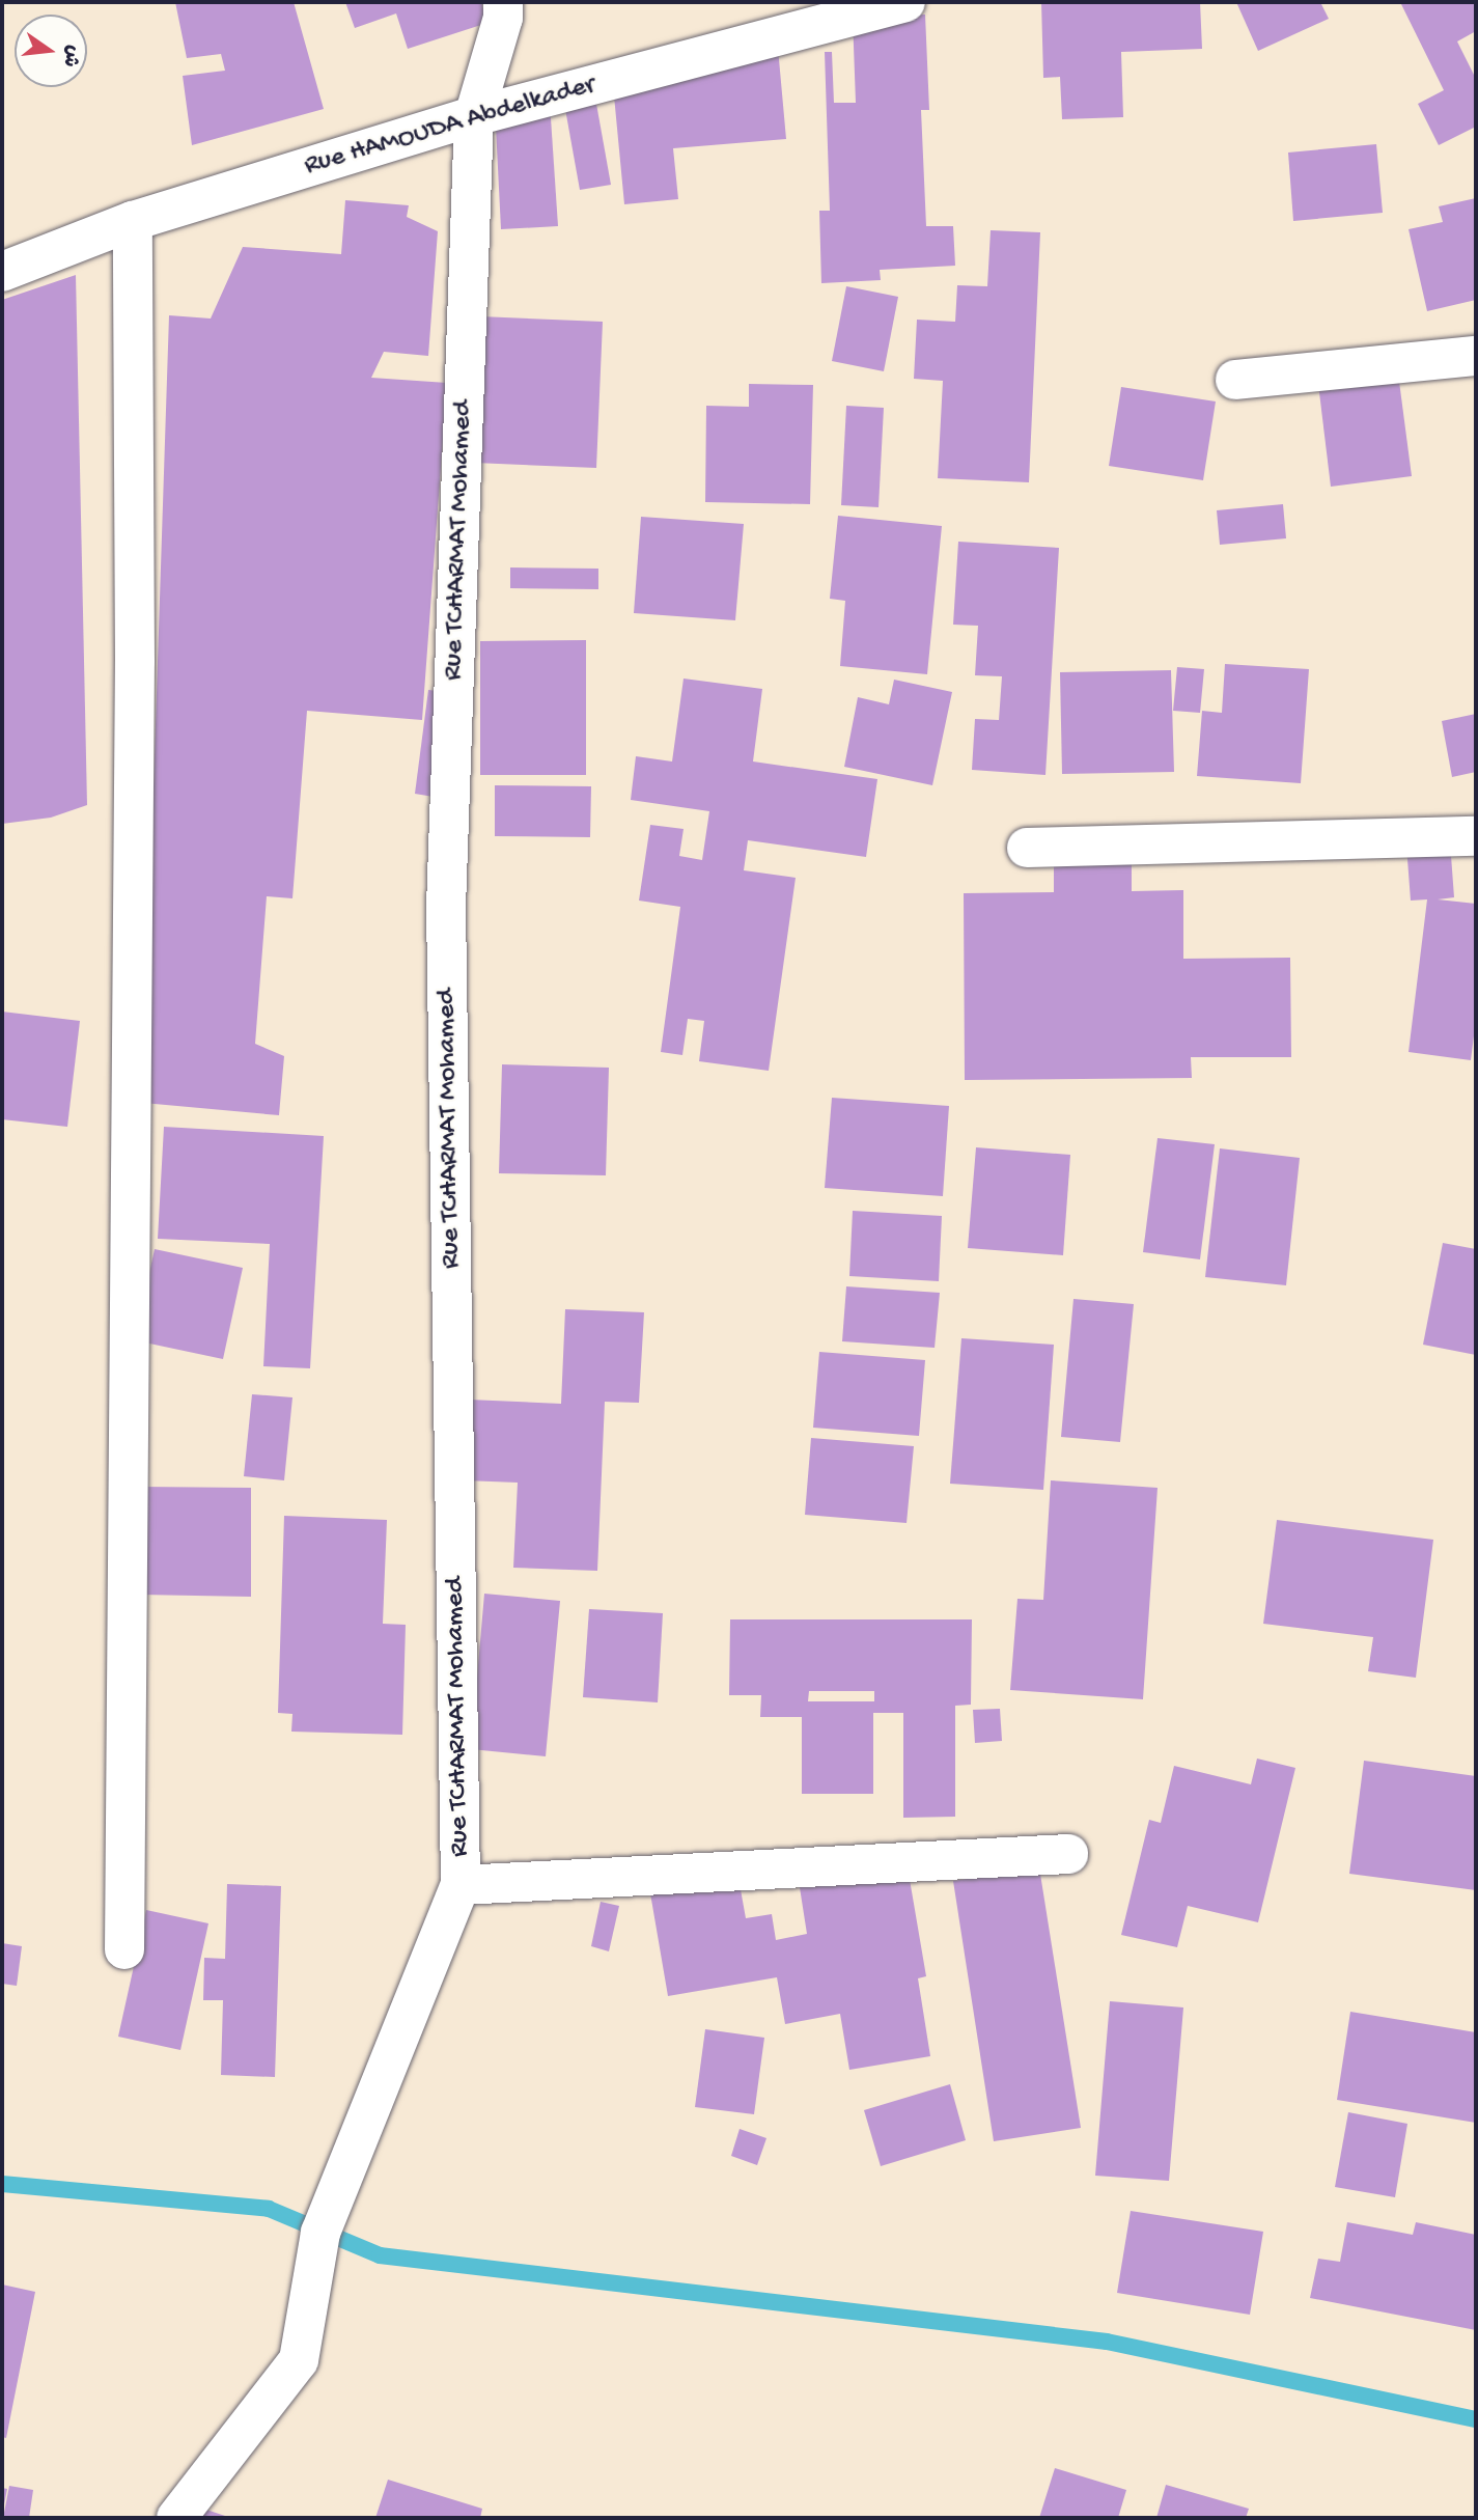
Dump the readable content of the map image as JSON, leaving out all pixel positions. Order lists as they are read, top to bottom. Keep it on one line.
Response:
{"streets":{"street":["Rue HAMOUDA Abdelkader","Rue TCHARMAT Mohamed"]},"crossings":[["Rue HAMOUDA Abdelkader","Rue TCHARMAT Mohamed"]],"north":"right"}
